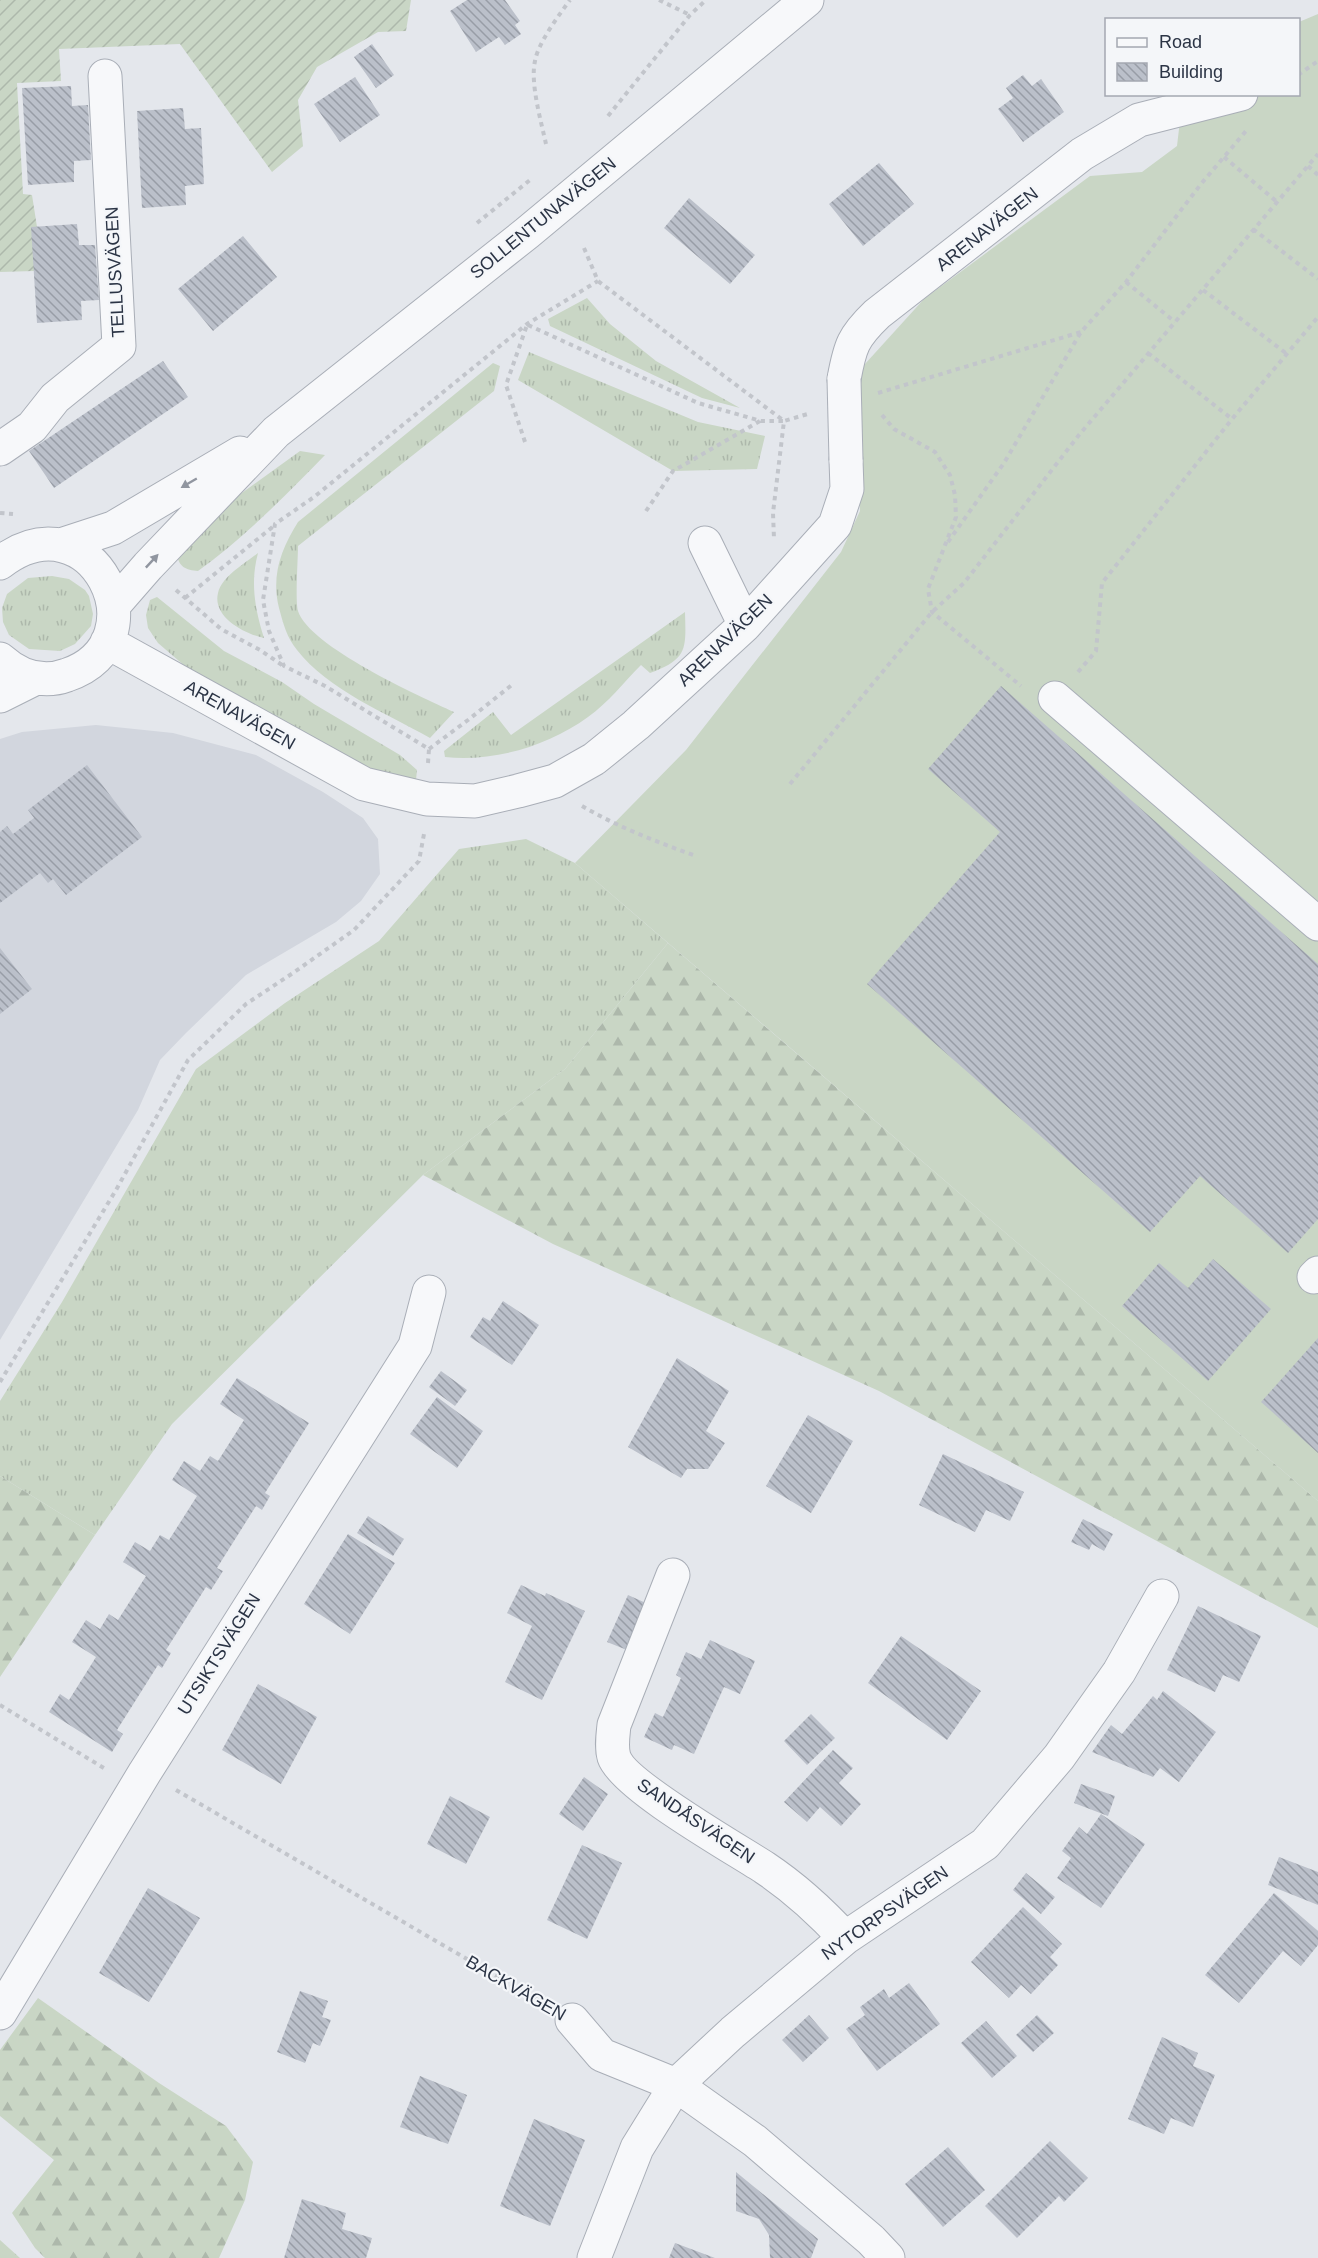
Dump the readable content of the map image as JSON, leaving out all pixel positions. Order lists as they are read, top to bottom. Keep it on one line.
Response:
{"streets":{"street":["SOLLENTUNAVÄGEN","ARENAVÄGEN","TELLUSVÄGEN","UTSIKTSVÄGEN","SANDÅSVÄGEN","NYTORPSVÄGEN","BACKVÄGEN"]},"crossings":[["UTSIKTSVÄGEN","BACKVÄGEN"],["SANDÅSVÄGEN","NYTORPSVÄGEN"],["NYTORPSVÄGEN","BACKVÄGEN"]],"legend":["Road","Building"]}
